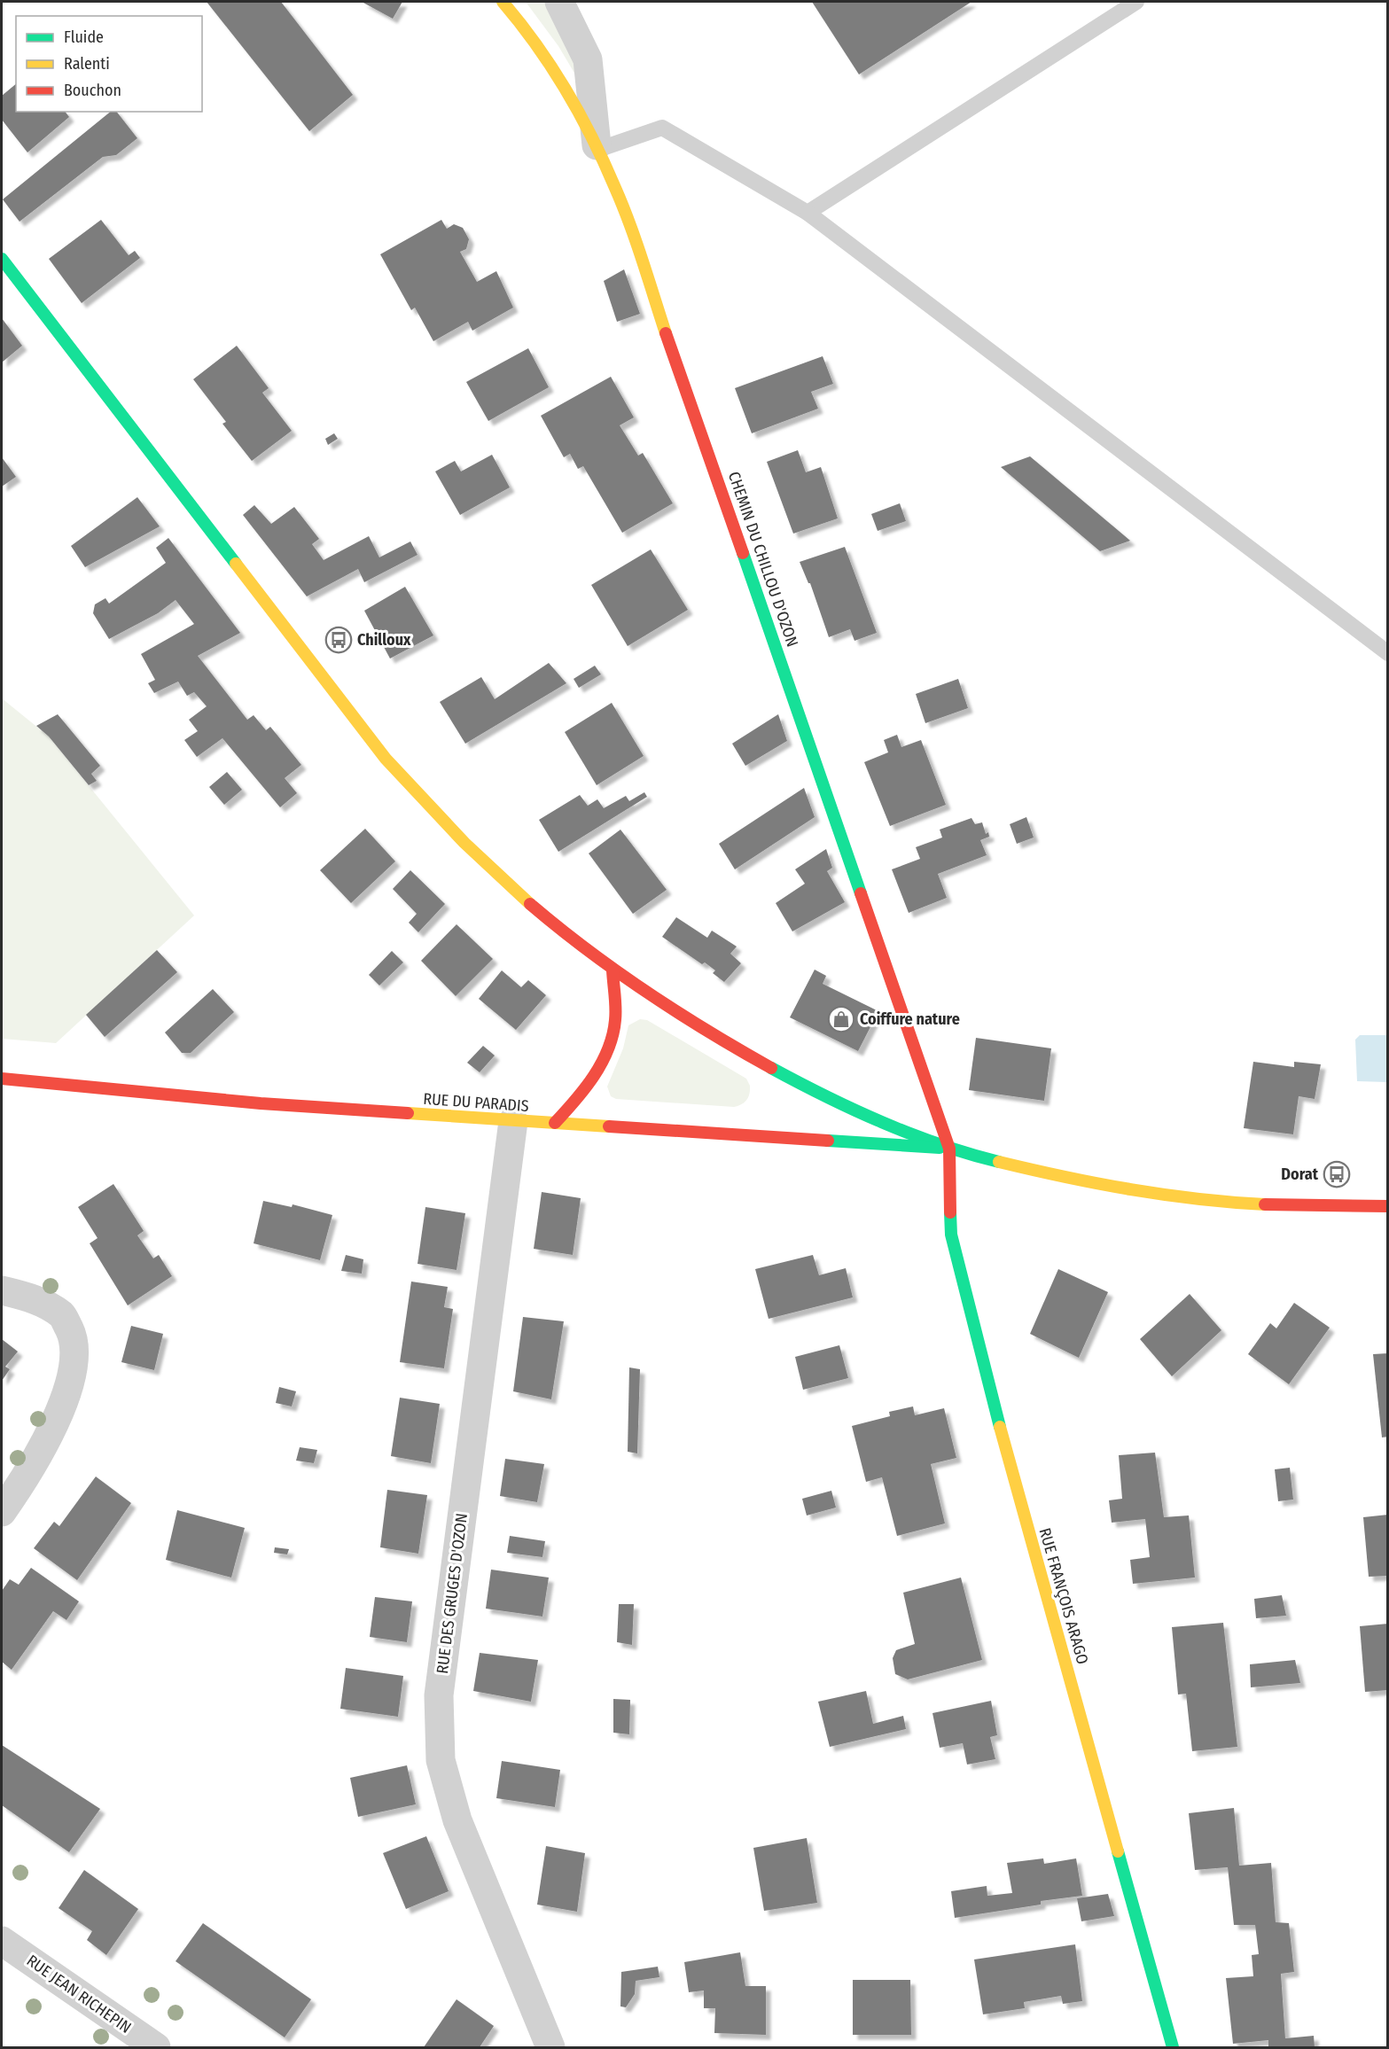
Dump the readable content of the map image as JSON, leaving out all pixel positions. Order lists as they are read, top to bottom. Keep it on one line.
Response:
{"streets":{"street":["CHEMIN DU CHILLOU D'OZON","RUE DU PARADIS","RUE DES GRUGES D'OZON","RUE FRANÇOIS ARAGO","RUE JEAN RICHEPIN"]},"crossings":[["CHEMIN DU CHILLOU D'OZON","RUE DU PARADIS"],["CHEMIN DU CHILLOU D'OZON","RUE FRANÇOIS ARAGO"],["RUE DU PARADIS","RUE DES GRUGES D'OZON"],["RUE DU PARADIS","RUE FRANÇOIS ARAGO"]],"places":{"bus stop":["Chilloux","Dorat"],"shop":["Coiffure nature"]},"legend":["Fluide","Ralenti","Bouchon"]}
